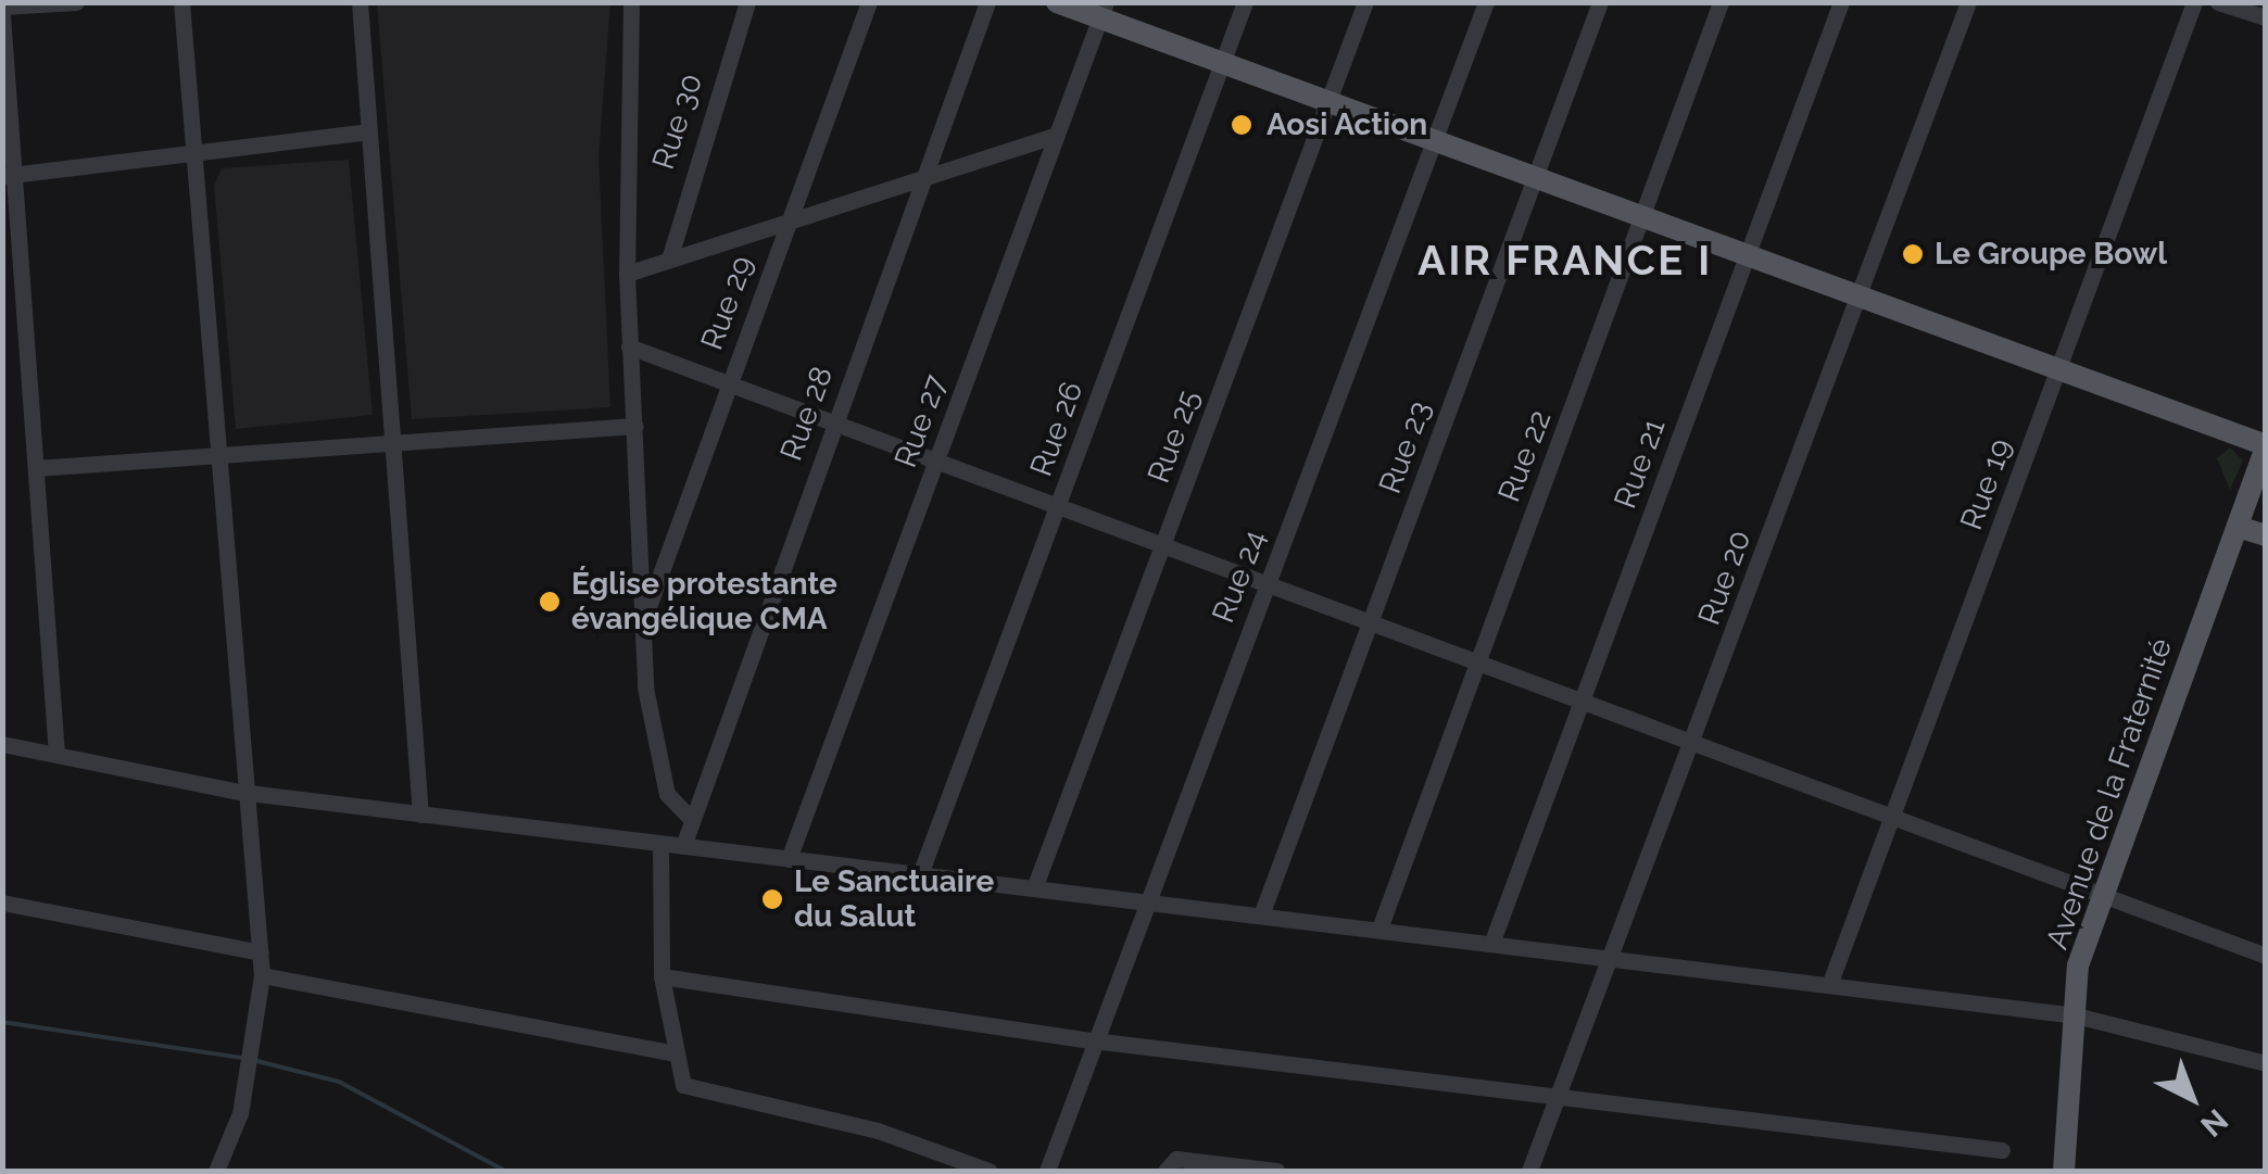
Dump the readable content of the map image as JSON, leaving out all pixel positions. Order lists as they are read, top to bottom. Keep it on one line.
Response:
{"streets":{"main road":["Avenue de la Fraternité"],"street":["Rue 30","Rue 29","Rue 28","Rue 27","Rue 26","Rue 25","Rue 23","Rue 22","Rue 21","Rue 19","Rue 24","Rue 20"]},"districts":["AIR FRANCE I"],"places":["Aosi Action","Le Groupe Bowl","Église protestante évangélique CMA","Le Sanctuaire du Salut"],"north":"bottom right"}
